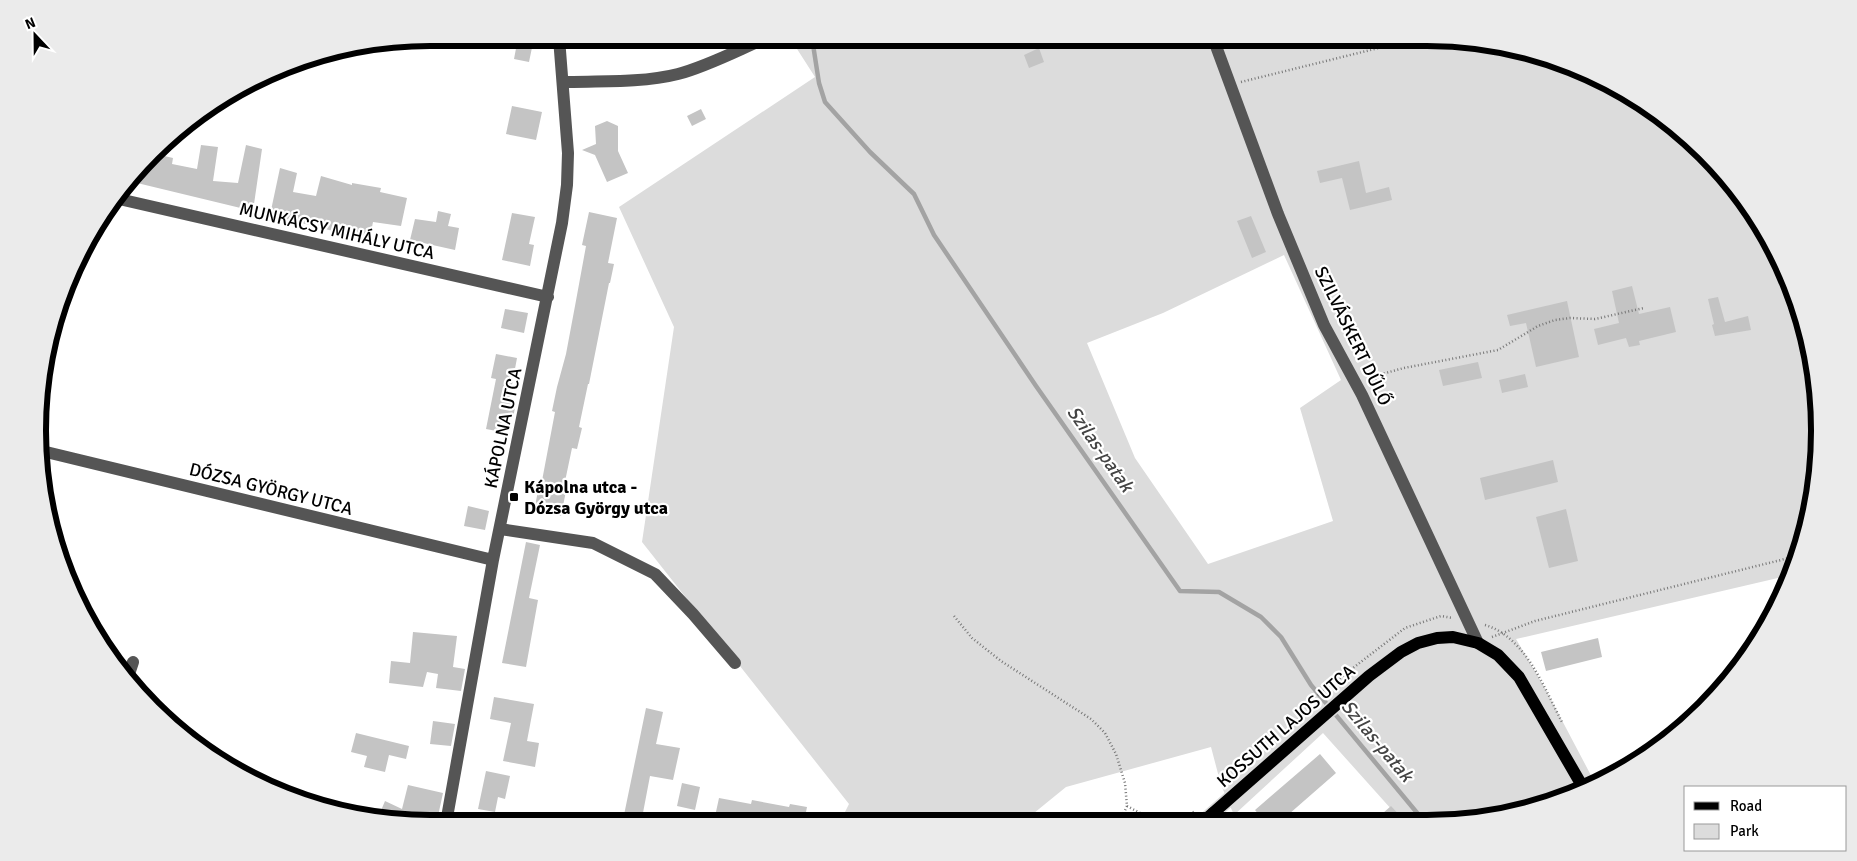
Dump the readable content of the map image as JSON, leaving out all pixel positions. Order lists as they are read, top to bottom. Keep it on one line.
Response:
{"streets":{"main road":["KOSSUTH LAJOS UTCA"],"street":["MUNKÁCSY MIHÁLY UTCA","SZILVÁSKERT DŰLŐ","KÁPOLNA UTCA","DÓZSA GYÖRGY UTCA"]},"crossings":[["MUNKÁCSY MIHÁLY UTCA","KÁPOLNA UTCA"],["SZILVÁSKERT DŰLŐ","KOSSUTH LAJOS UTCA"],["KÁPOLNA UTCA","DÓZSA GYÖRGY UTCA"]],"water":["Szilas-patak"],"places":{"transit":["Kápolna utca - Dózsa György utca"]},"legend":["Road","Park"],"north":"top"}
